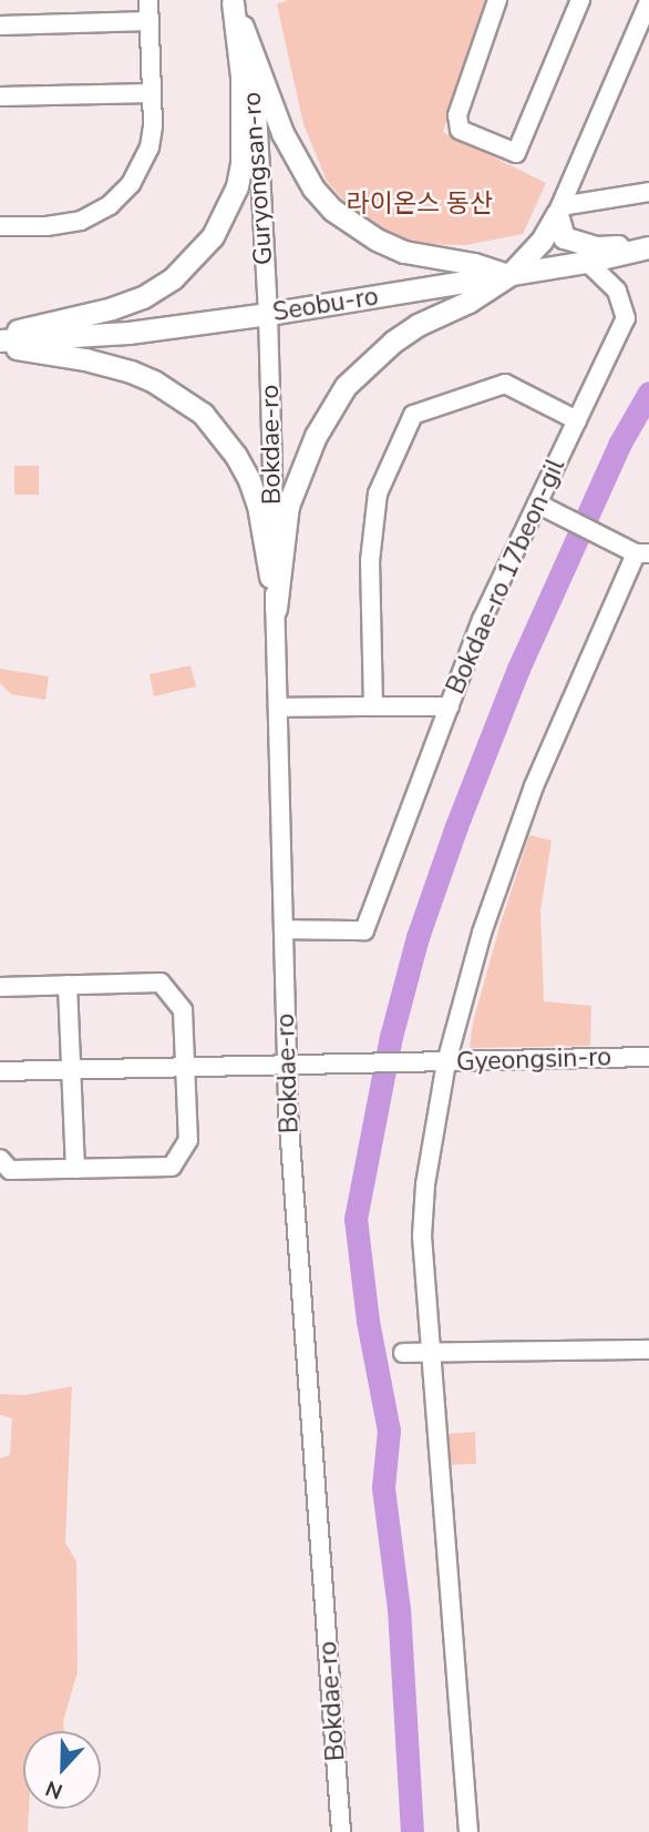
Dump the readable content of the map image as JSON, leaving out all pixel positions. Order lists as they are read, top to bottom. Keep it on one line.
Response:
{"streets":{"main road":["Seobu-ro"],"street":["Guryongsan-ro","Bokdae-ro","Bokdae-ro 17beon-gil","Gyeongsin-ro"]},"crossings":[["Guryongsan-ro","Seobu-ro"],["Guryongsan-ro","Bokdae-ro"],["Seobu-ro","Bokdae-ro"],["Seobu-ro","Bokdae-ro 17beon-gil"],["Bokdae-ro","Bokdae-ro 17beon-gil"],["Bokdae-ro","Gyeongsin-ro"]],"parks":["라이온스 동산"],"north":"bottom"}
